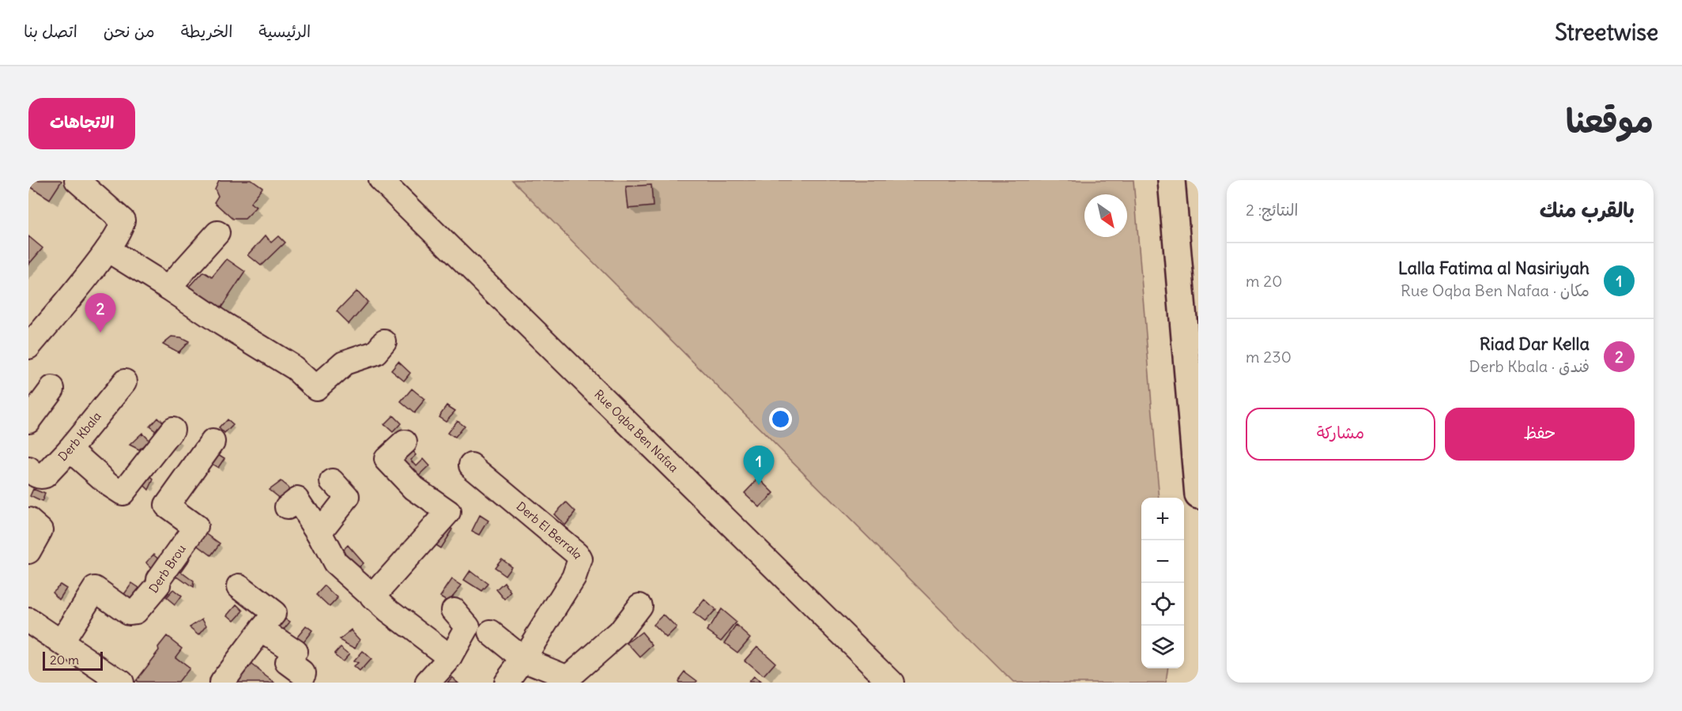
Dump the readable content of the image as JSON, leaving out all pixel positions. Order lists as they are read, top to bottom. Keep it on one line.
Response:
{"streets":{"street":["Rue Oqba Ben Nafaa","Derb Kbala","Derb El Berrala","Derb Brou"]},"scale_bar":"20 m","north":"bottom right","page":{"header":"Streetwise","nav":["الرئيسية","الخريطة","من نحن","اتصل بنا"],"title":"موقعنا","buttons":["الاتجاهات",["حفظ","مشاركة"]],"heading":["بالقرب منك","النتائج: 2"],"list":[{"mark":"1","name":"Lalla Fatima al Nasiriyah","note":"مكان · Rue Oqba Ben Nafaa","value":"20 m"},{"mark":"2","name":"Riad Dar Kella","note":"فندق · Derb Kbala","value":"230 m"}],"pins":["2","1"],"map_buttons":["+","−"],"scale":"20 m"}}
